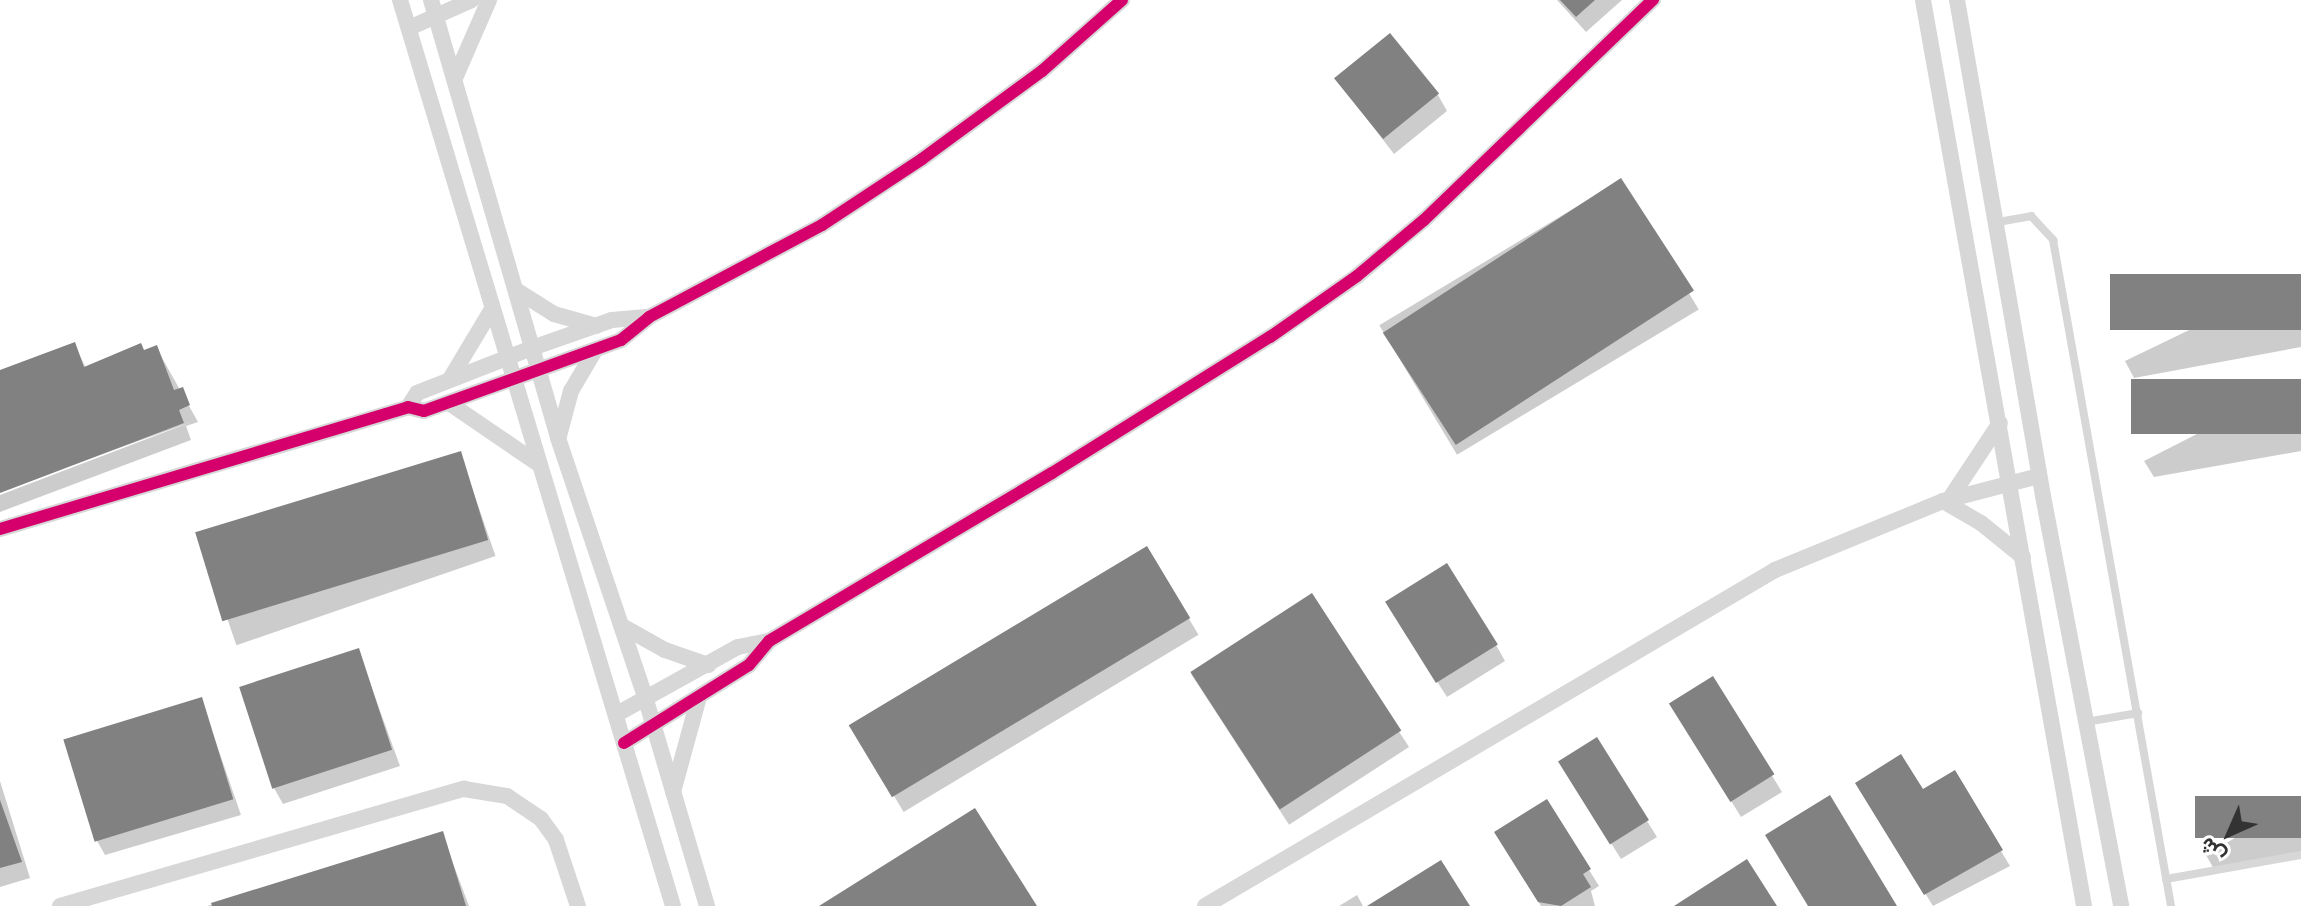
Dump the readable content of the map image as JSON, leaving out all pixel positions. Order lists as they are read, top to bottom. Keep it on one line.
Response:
{"north":"bottom left"}
